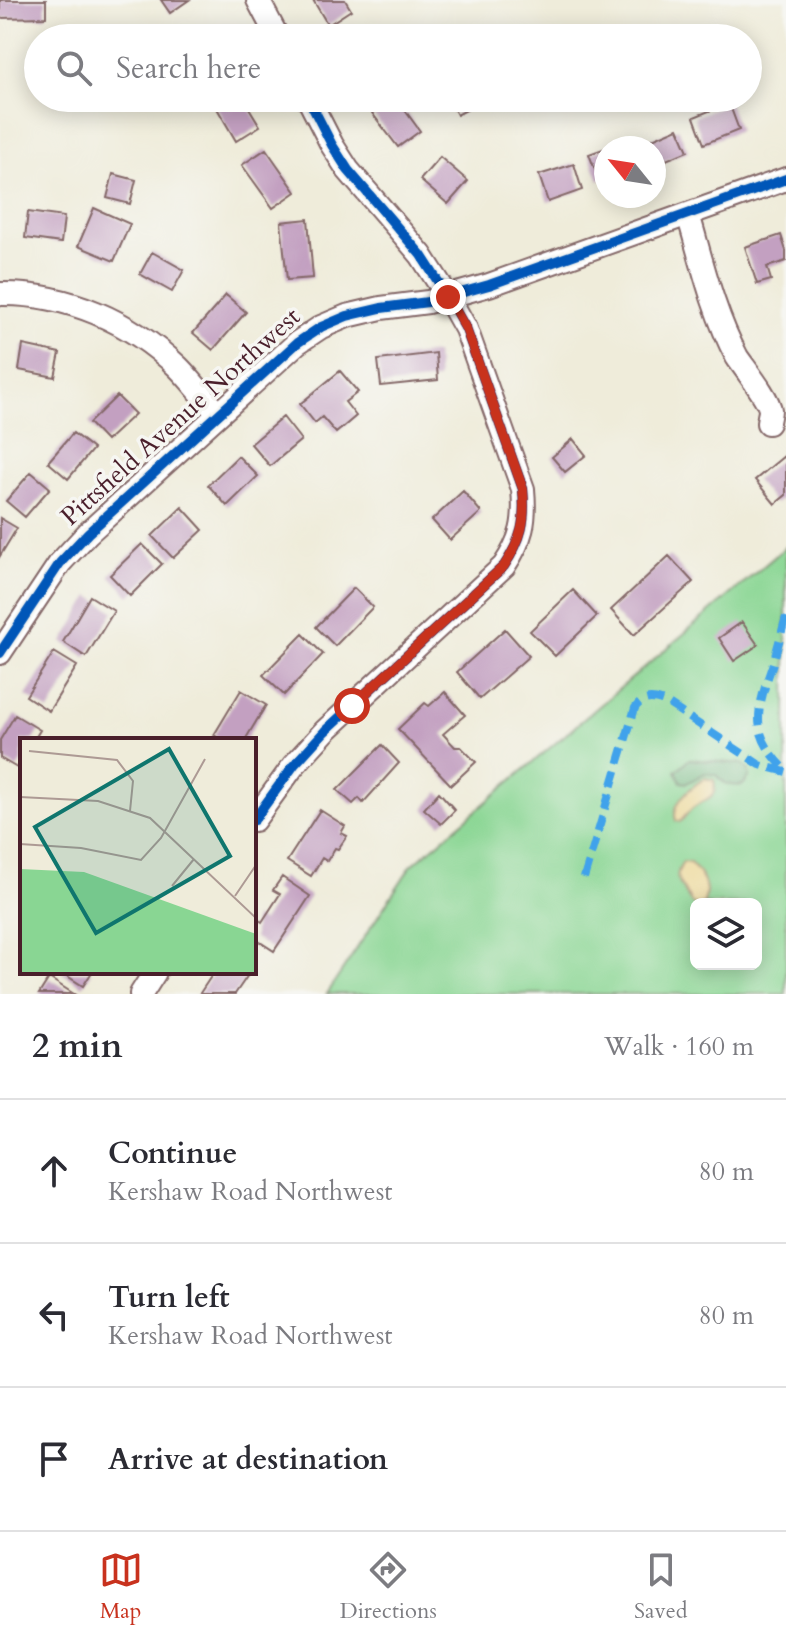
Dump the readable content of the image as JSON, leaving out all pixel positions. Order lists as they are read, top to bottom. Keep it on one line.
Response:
{"streets":{"street":["Pittsfield Avenue Northwest"]},"north":"top left","page":{"search":"Search here","heading":["2 min","Walk · 160 m"],"list":[["Continue","Kershaw Road Northwest","80 m"],["Turn left","Kershaw Road Northwest","80 m"],"Arrive at destination"],"nav":["Map","Directions","Saved"]}}
